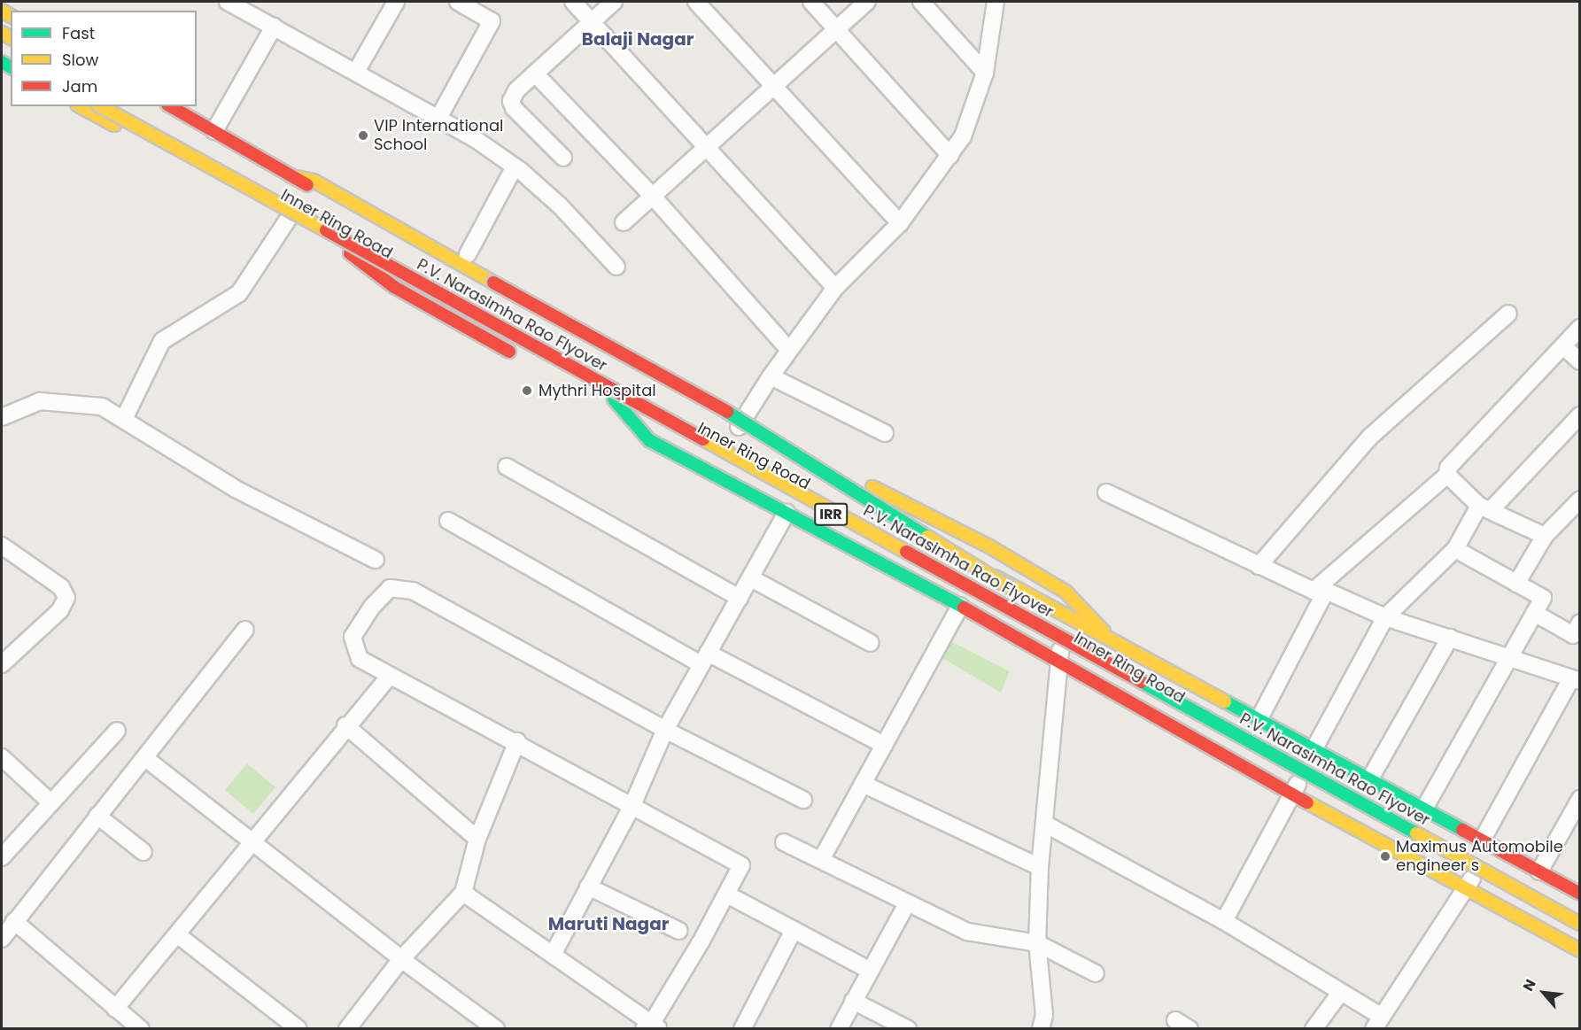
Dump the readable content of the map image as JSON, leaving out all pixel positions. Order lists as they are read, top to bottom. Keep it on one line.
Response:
{"streets":{"main road":["Inner Ring Road","P.V. Narasimha Rao Flyover","IRR"]},"districts":["Balaji Nagar","Maruti Nagar"],"places":["VIP International School","Mythri Hospital","Maximus Automobile engineer s"],"legend":["Fast","Slow","Jam"],"north":"top left"}
